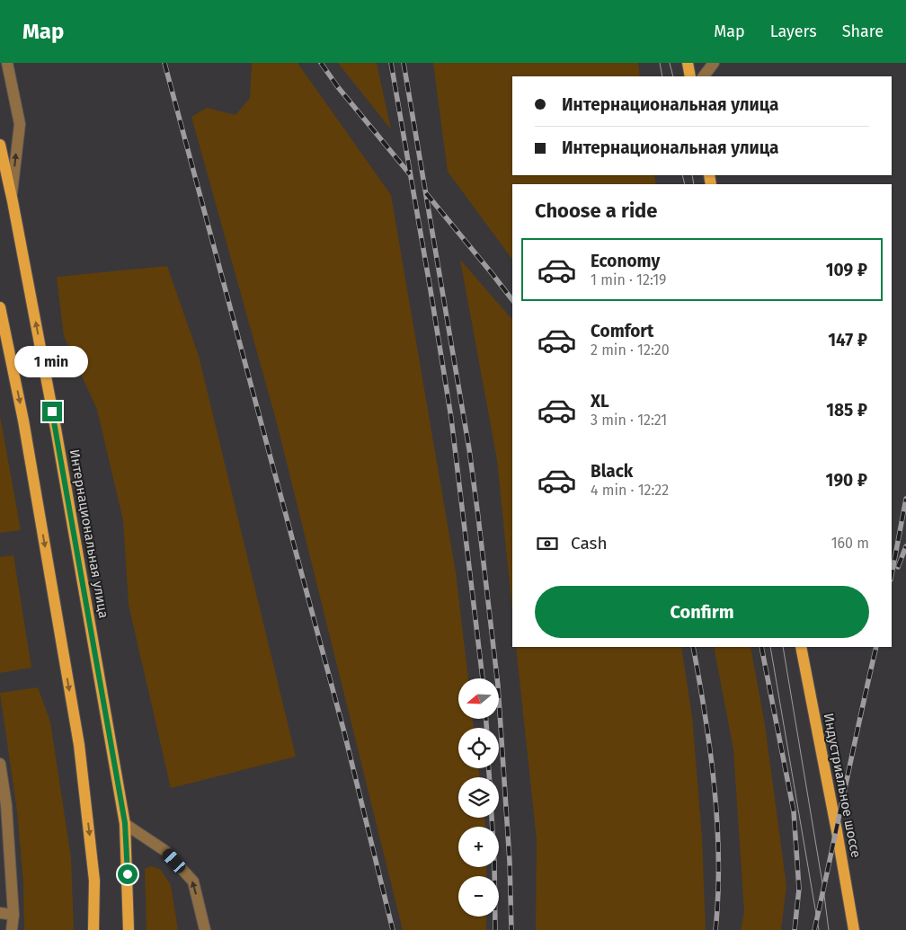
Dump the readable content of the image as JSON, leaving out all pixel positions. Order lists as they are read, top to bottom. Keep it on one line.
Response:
{"streets":{"main road":["Интернациональная улица","Индустриальное шоссе"]},"north":"left","page":{"header":"Map","nav":["Map","Layers","Share"],"banner":["Интернациональная улица","Интернациональная улица"],"heading":"Choose a ride","list":[{"name":"Economy","note":"1 min · 12:19","value":"109 ₽"},{"name":"Comfort","note":"2 min · 12:20","value":"147 ₽"},{"name":"XL","note":"3 min · 12:21","value":"185 ₽"},{"name":"Black","note":"4 min · 12:22","value":"190 ₽"}],"bubble":"1 min","pay":["Cash","160 m"],"buttons":"Confirm","map_buttons":["+","−"]}}
